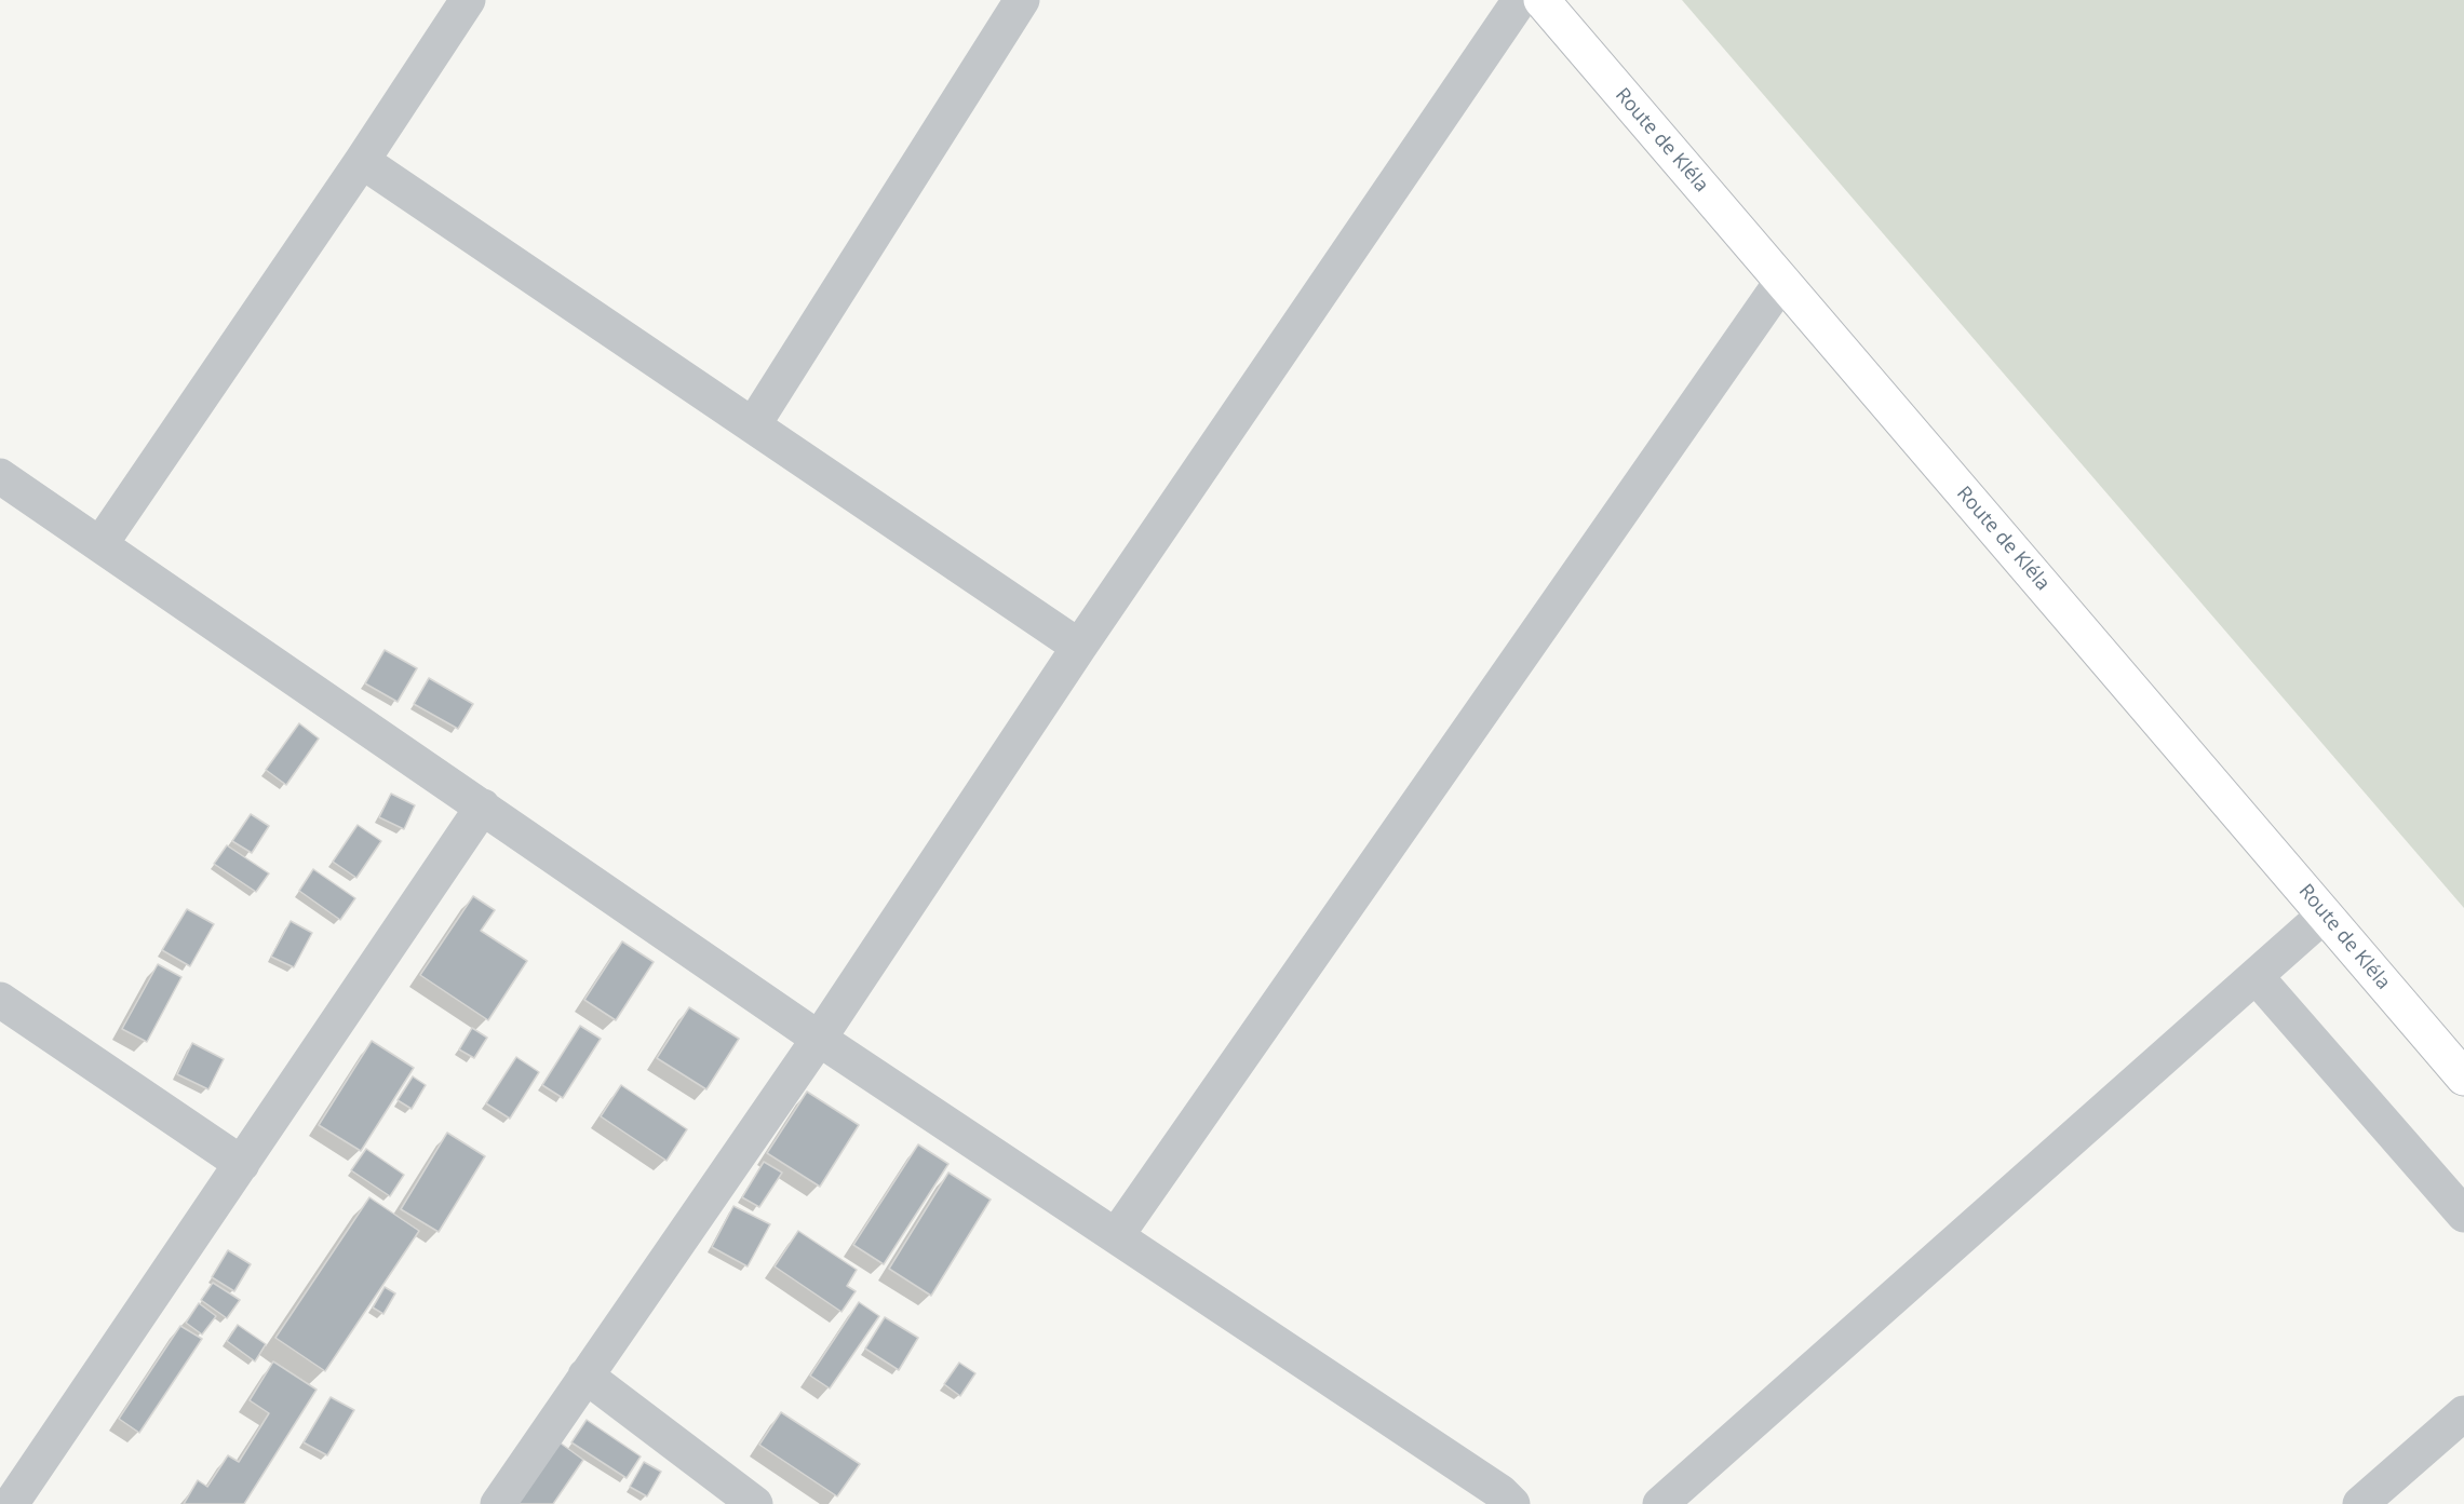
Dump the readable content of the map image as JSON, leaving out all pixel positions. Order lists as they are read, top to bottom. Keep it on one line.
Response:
{"streets":{"main road":["Route de Kléla"]}}
